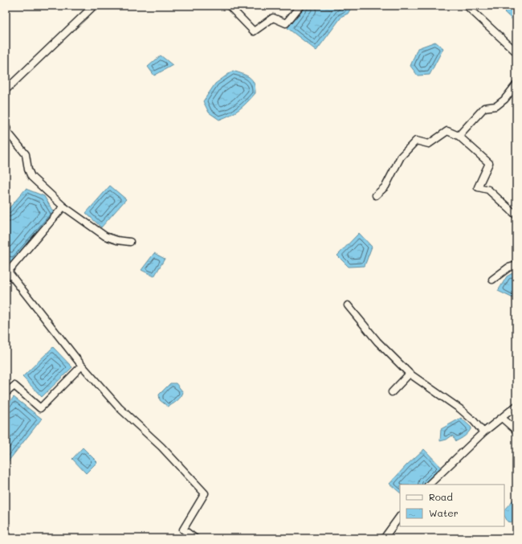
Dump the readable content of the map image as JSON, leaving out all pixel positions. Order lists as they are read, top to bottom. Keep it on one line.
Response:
{"legend":["Road","Water"]}
